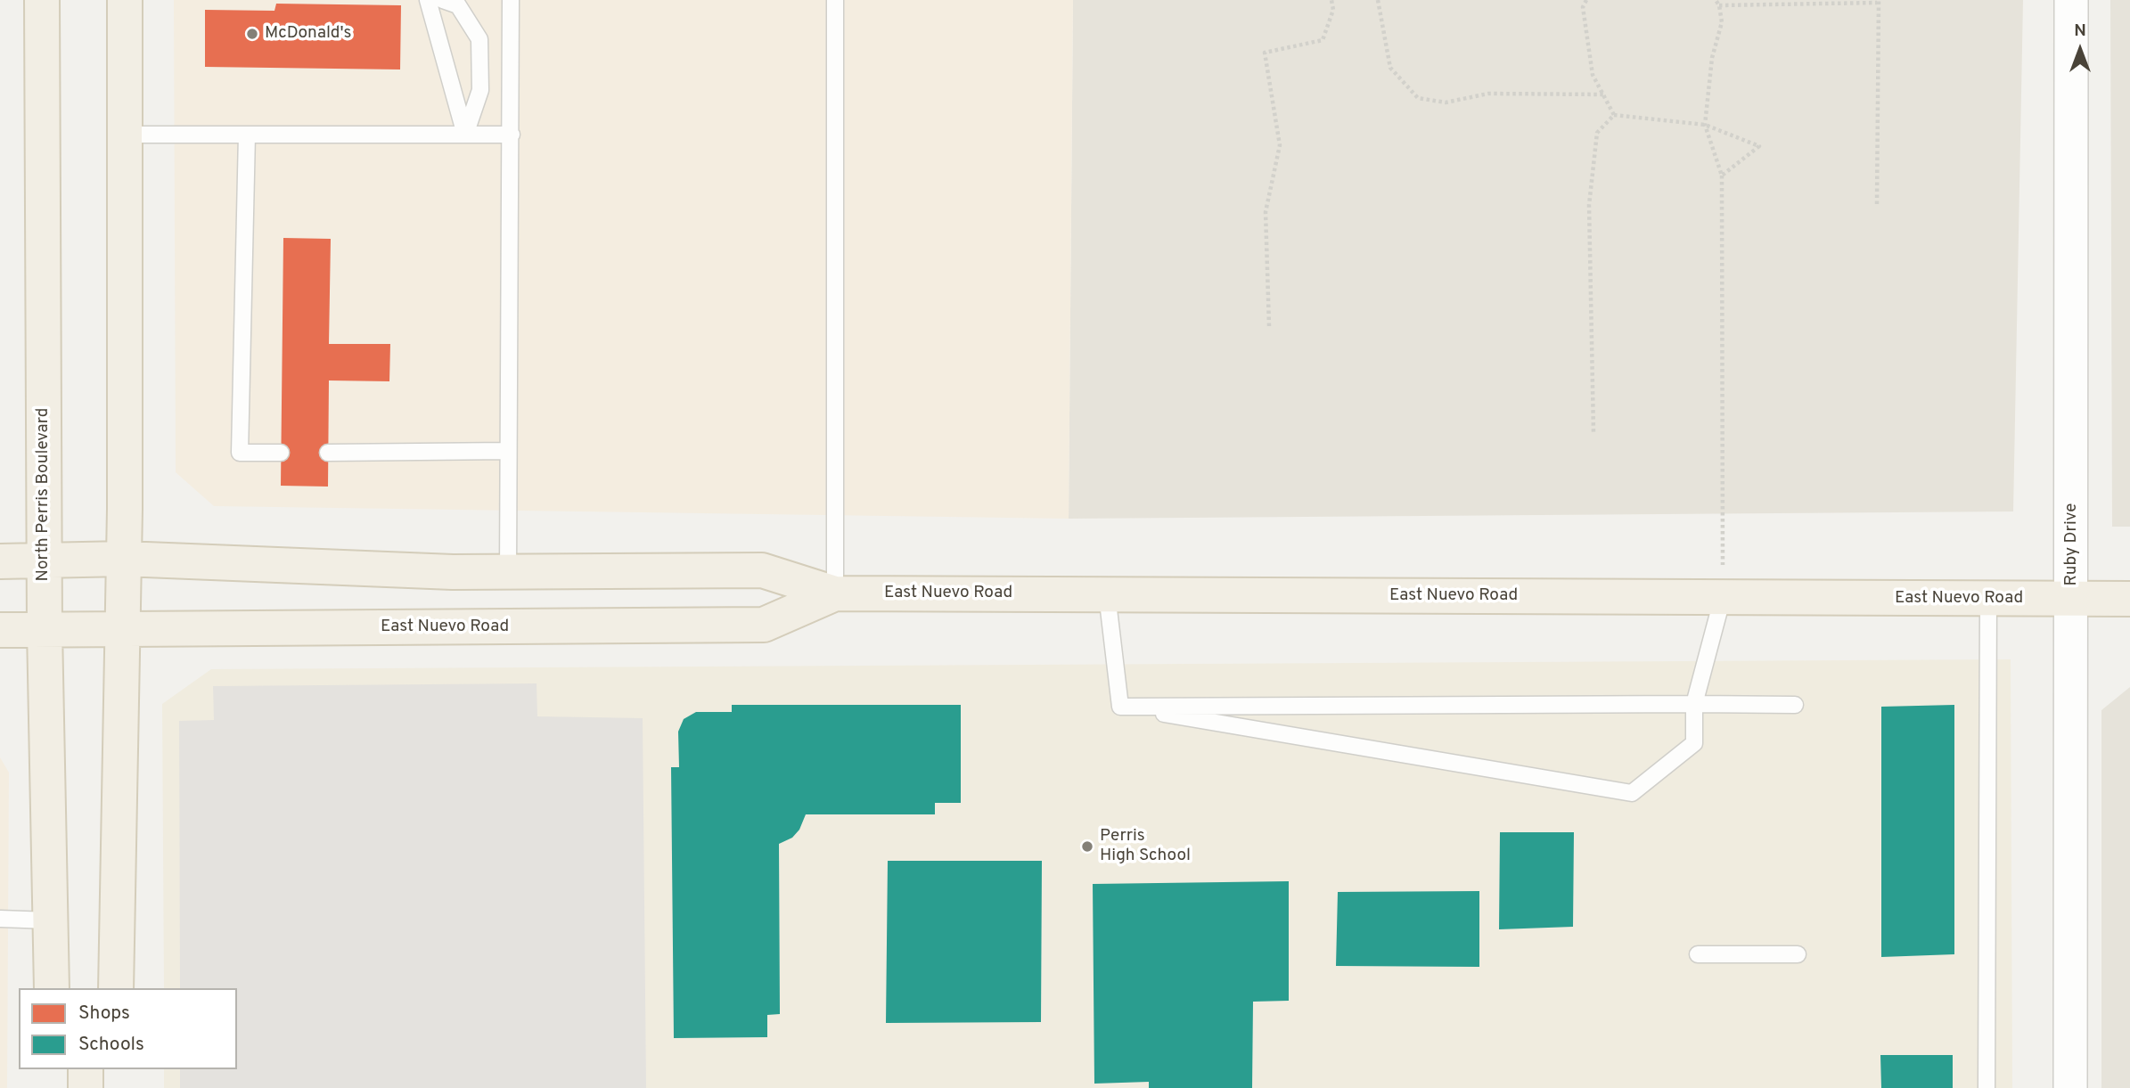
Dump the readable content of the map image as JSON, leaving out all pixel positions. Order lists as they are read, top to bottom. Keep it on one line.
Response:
{"streets":{"main road":["North Perris Boulevard","East Nuevo Road"],"street":["Ruby Drive"]},"crossings":[["North Perris Boulevard","East Nuevo Road"],["Ruby Drive","East Nuevo Road"]],"places":["McDonald's","Perris High School"],"legend":["Shops","Schools"],"north":"top"}
